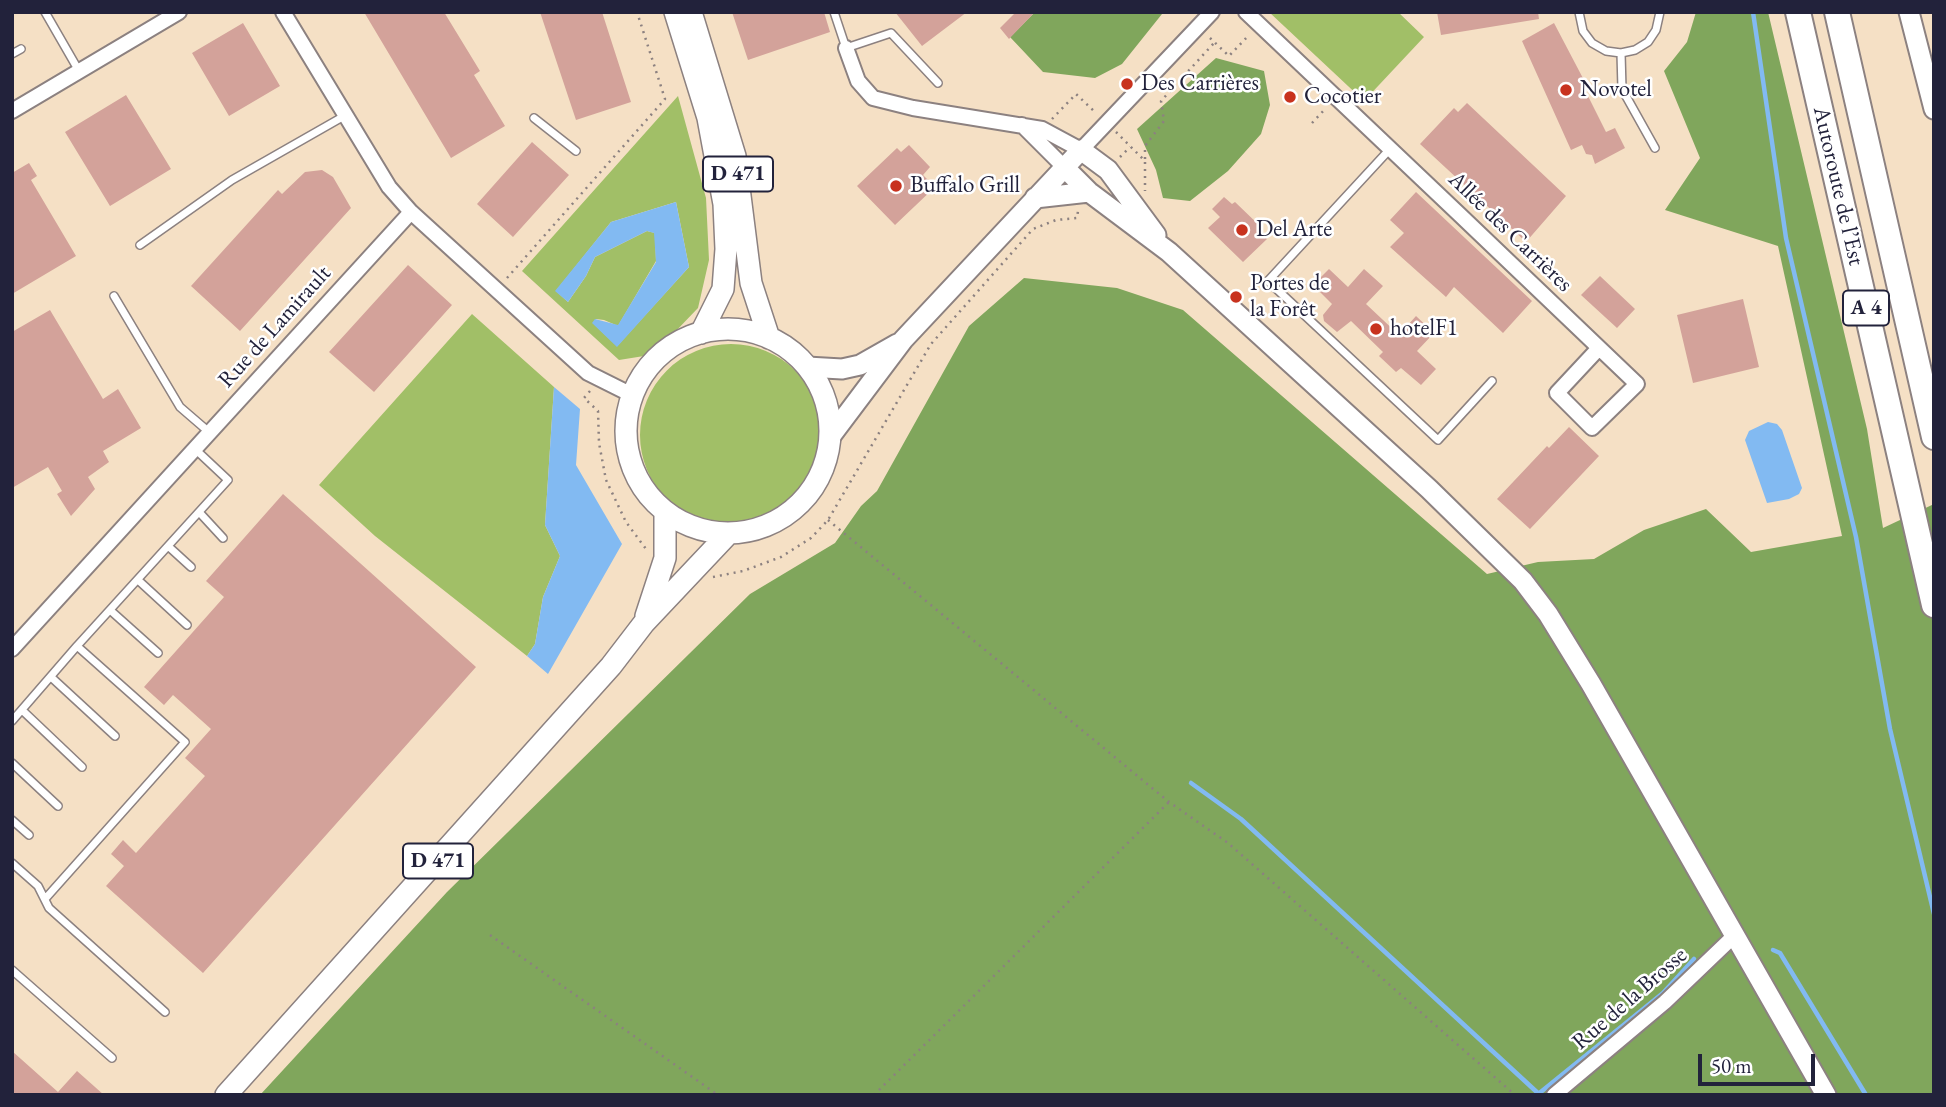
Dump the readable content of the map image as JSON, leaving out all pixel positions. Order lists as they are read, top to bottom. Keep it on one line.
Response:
{"streets":{"highway":["Autoroute de l’Est","A 4"],"main road":["D 471"],"street":["Allée des Carrières","Rue de Lamirault","Rue de la Brosse"]},"places":["Des Carrières","Novotel","Cocotier","Buffalo Grill","Del Arte","Portes de la Forêt","hotelF1"],"scale_bar":"50 m"}
